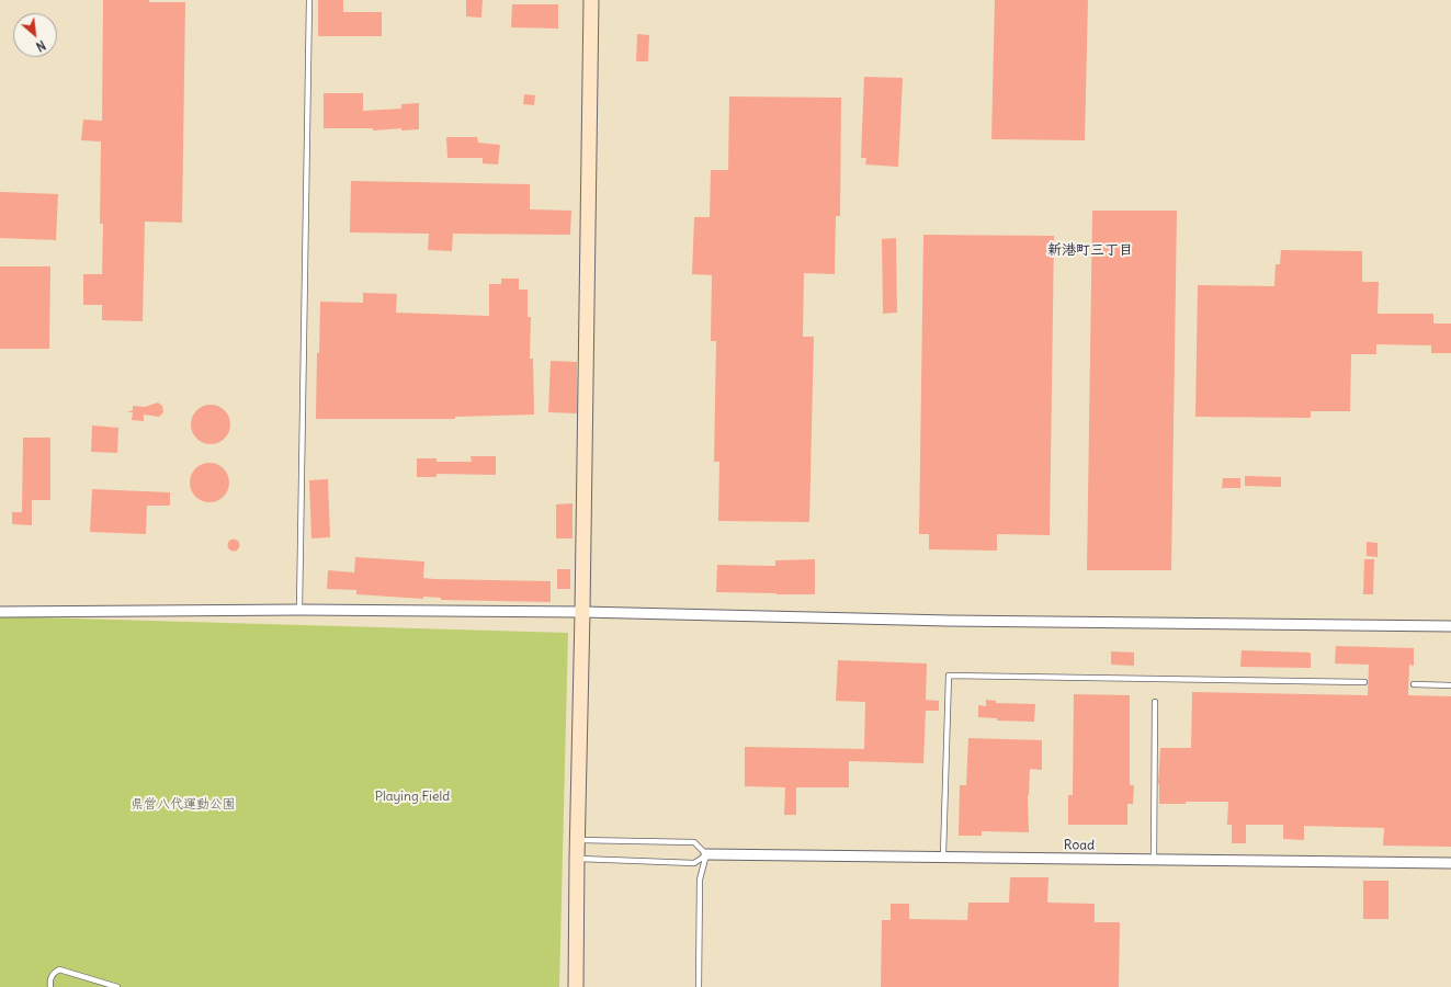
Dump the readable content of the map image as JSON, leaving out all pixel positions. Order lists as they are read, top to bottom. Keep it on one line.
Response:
{"streets":{"street":["Road"]},"districts":["新港町三丁目"],"parks":["Playing Field","県営八代運動公園"],"north":"bottom right"}
